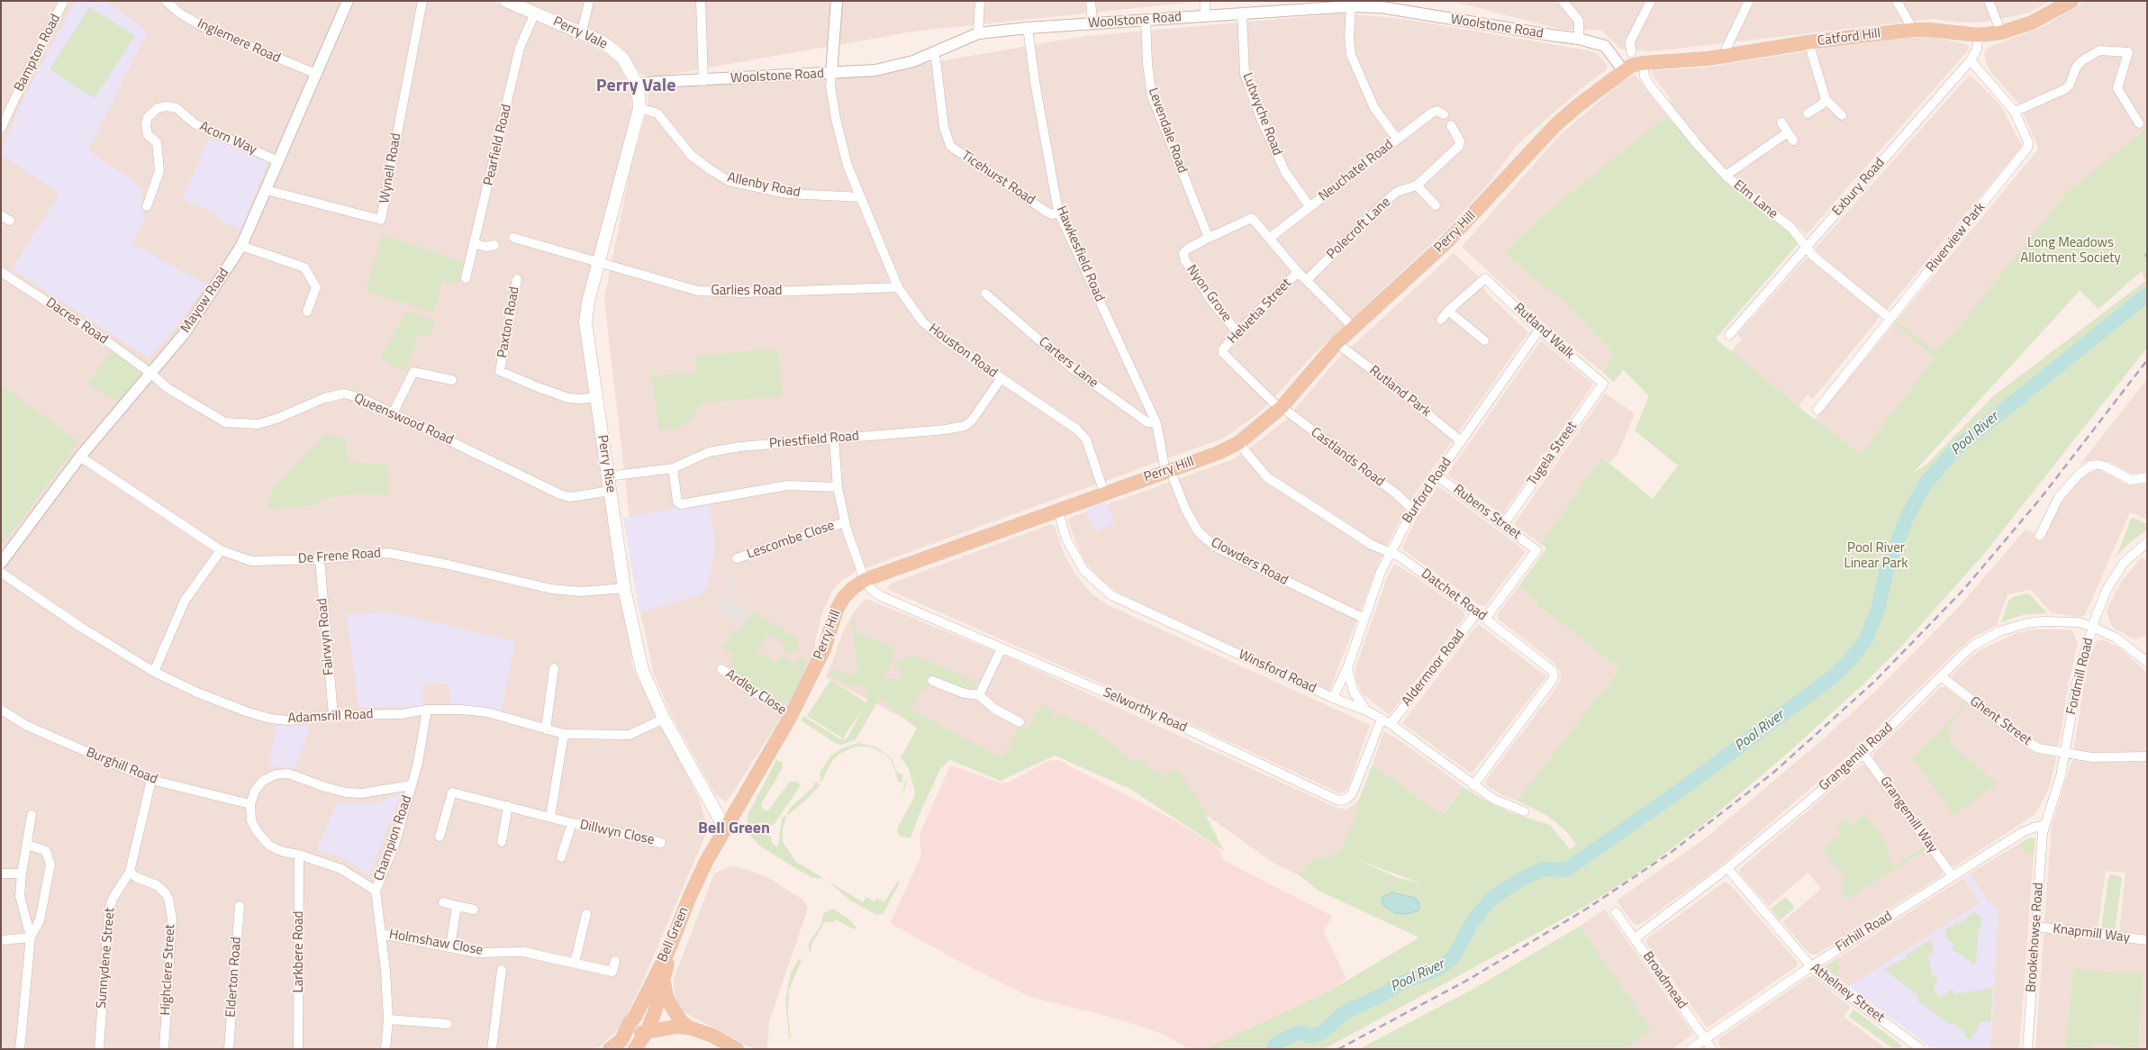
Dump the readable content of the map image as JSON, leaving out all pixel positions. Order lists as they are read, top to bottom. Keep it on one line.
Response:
{"streets":{"main road":["Perry Vale","Catford Hill","Perry Hill","Perry Rise","Bell Green"],"street":["Woolstone Road","Inglemere Road","Bampton Road","Lutwyche Road","Levendale Road","Acorn Way","Pearfield Road","Wynell Road","Neuchatel Road","Ticehurst Road","Allenby Road","Exbury Road","Elm Lane","Polecroft Lane","Riverview Park","Hawkesfield Road","Garlies Road","Nyon Grove","Mayow Road","Helvetia Street","Dacres Road","Paxton Road","Rutland Walk","Houston Road","Carters Lane","Rutland Park","Queenswood Road","Priestfield Road","Tugela Street","Castlands Road","Burford Road","Rubens Street","Lescombe Close","De Frene Road","Clowders Road","Datchet Road","Fairwyn Road","Aldermoor Road","Winsford Road","Fordmill Road","Ardley Close","Selworthy Road","Adamsrill Road","Ghent Street","Grangemill Road","Burghill Road","Grangemill Way","Dillwyn Close","Champion Road","Firhill Road","Knapmill Way","Brookehowse Road","Holmshaw Close","Larkbere Road","Sunnydene Street","Highclere Street","Elderton Road","Broadmead","Athelney Street"]},"crossings":[["Woolstone Road","Perry Vale"],["Woolstone Road","Catford Hill"],["Woolstone Road","Lutwyche Road"],["Woolstone Road","Levendale Road"],["Woolstone Road","Ticehurst Road"],["Woolstone Road","Perry Hill"],["Woolstone Road","Hawkesfield Road"],["Woolstone Road","Houston Road"],["Woolstone Road","Perry Rise"],["Perry Vale","Pearfield Road"],["Perry Vale","Perry Rise"],["Catford Hill","Exbury Road"],["Catford Hill","Elm Lane"],["Catford Hill","Perry Hill"],["Inglemere Road","Mayow Road"],["Lutwyche Road","Neuchatel Road"],["Levendale Road","Nyon Grove"],["Acorn Way","Mayow Road"],["Wynell Road","Mayow Road"],["Ticehurst Road","Hawkesfield Road"],["Allenby Road","Houston Road"],["Allenby Road","Perry Rise"],["Exbury Road","Elm Lane"],["Exbury Road","Riverview Park"],["Elm Lane","Riverview Park"],["Perry Hill","Hawkesfield Road"],["Perry Hill","Helvetia Street"],["Perry Hill","Houston Road"],["Perry Hill","Rutland Park"],["Perry Hill","Castlands Road"],["Perry Hill","Perry Rise"],["Perry Hill","Clowders Road"],["Perry Hill","Datchet Road"],["Perry Hill","Winsford Road"],["Perry Hill","Ardley Close"],["Perry Hill","Selworthy Road"],["Perry Hill","Bell Green"],["Hawkesfield Road","Carters Lane"],["Hawkesfield Road","Clowders Road"],["Garlies Road","Houston Road"],["Garlies Road","Perry Rise"],["Nyon Grove","Helvetia Street"],["Mayow Road","Dacres Road"],["Mayow Road","Queenswood Road"],["Mayow Road","De Frene Road"],["Helvetia Street","Castlands Road"],["Dacres Road","Queenswood Road"],["Paxton Road","Perry Rise"],["Rutland Walk","Tugela Street"],["Rutland Walk","Burford Road"],["Houston Road","Priestfield Road"],["Rutland Park","Burford Road"],["Queenswood Road","Perry Rise"],["Priestfield Road","Perry Rise"],["Tugela Street","Rubens Street"],["Castlands Road","Burford Road"],["Perry Rise","De Frene Road"],["Perry Rise","Adamsrill Road"],["Perry Rise","Bell Green"],["Burford Road","Rubens Street"],["Burford Road","Clowders Road"],["Burford Road","Datchet Road"],["Burford Road","Winsford Road"],["Rubens Street","Datchet Road"],["De Frene Road","Fairwyn Road"],["Datchet Road","Aldermoor Road"],["Datchet Road","Winsford Road"],["Fairwyn Road","Adamsrill Road"],["Aldermoor Road","Winsford Road"],["Winsford Road","Selworthy Road"],["Fordmill Road","Ghent Street"],["Fordmill Road","Grangemill Road"],["Fordmill Road","Firhill Road"],["Fordmill Road","Brookehowse Road"],["Adamsrill Road","Champion Road"],["Ghent Street","Grangemill Road"],["Grangemill Road","Grangemill Way"],["Grangemill Road","Broadmead"],["Grangemill Road","Athelney Street"],["Grangemill Way","Firhill Road"],["Champion Road","Holmshaw Close"],["Firhill Road","Brookehowse Road"],["Firhill Road","Broadmead"],["Firhill Road","Athelney Street"],["Knapmill Way","Brookehowse Road"],["Sunnydene Street","Highclere Street"]],"districts":["Perry Vale","Bell Green"],"water":["Pool River"],"parks":["Long Meadows Allotment Society","Pool River Linear Park"]}
